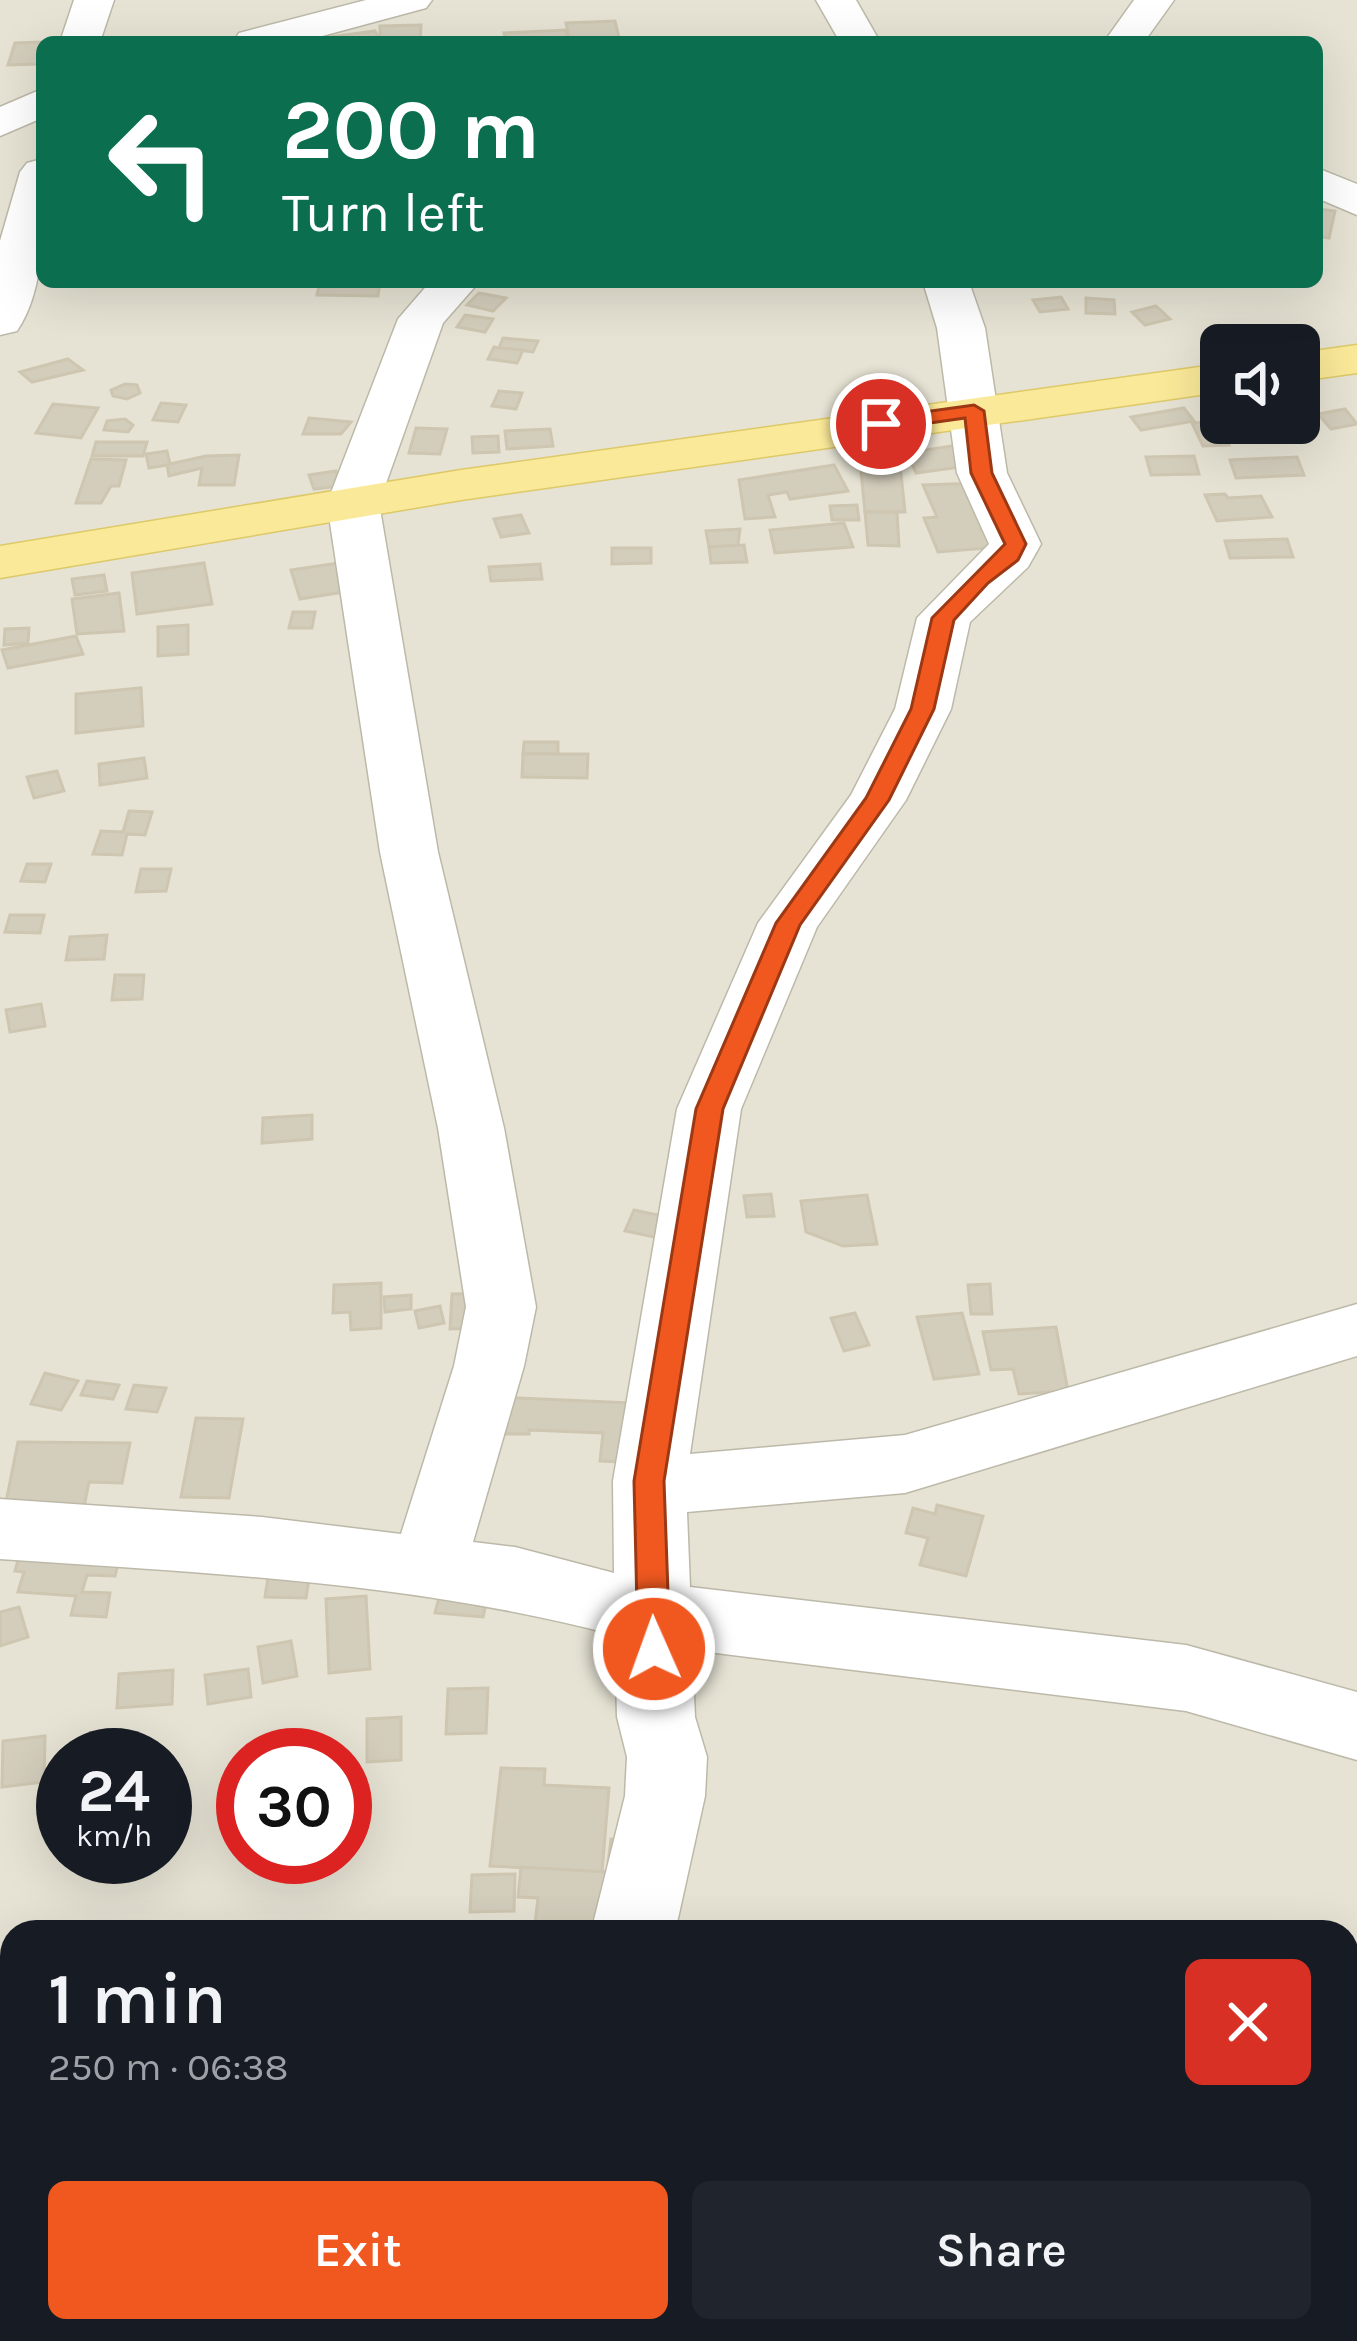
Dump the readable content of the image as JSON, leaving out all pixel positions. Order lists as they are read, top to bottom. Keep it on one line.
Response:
{"page":{"turn":["200 m","Turn left"],"speed":"24 km/h","limit":"30","heading":["1 min","250 m · 06:38"],"buttons":["Exit","Share"]}}
